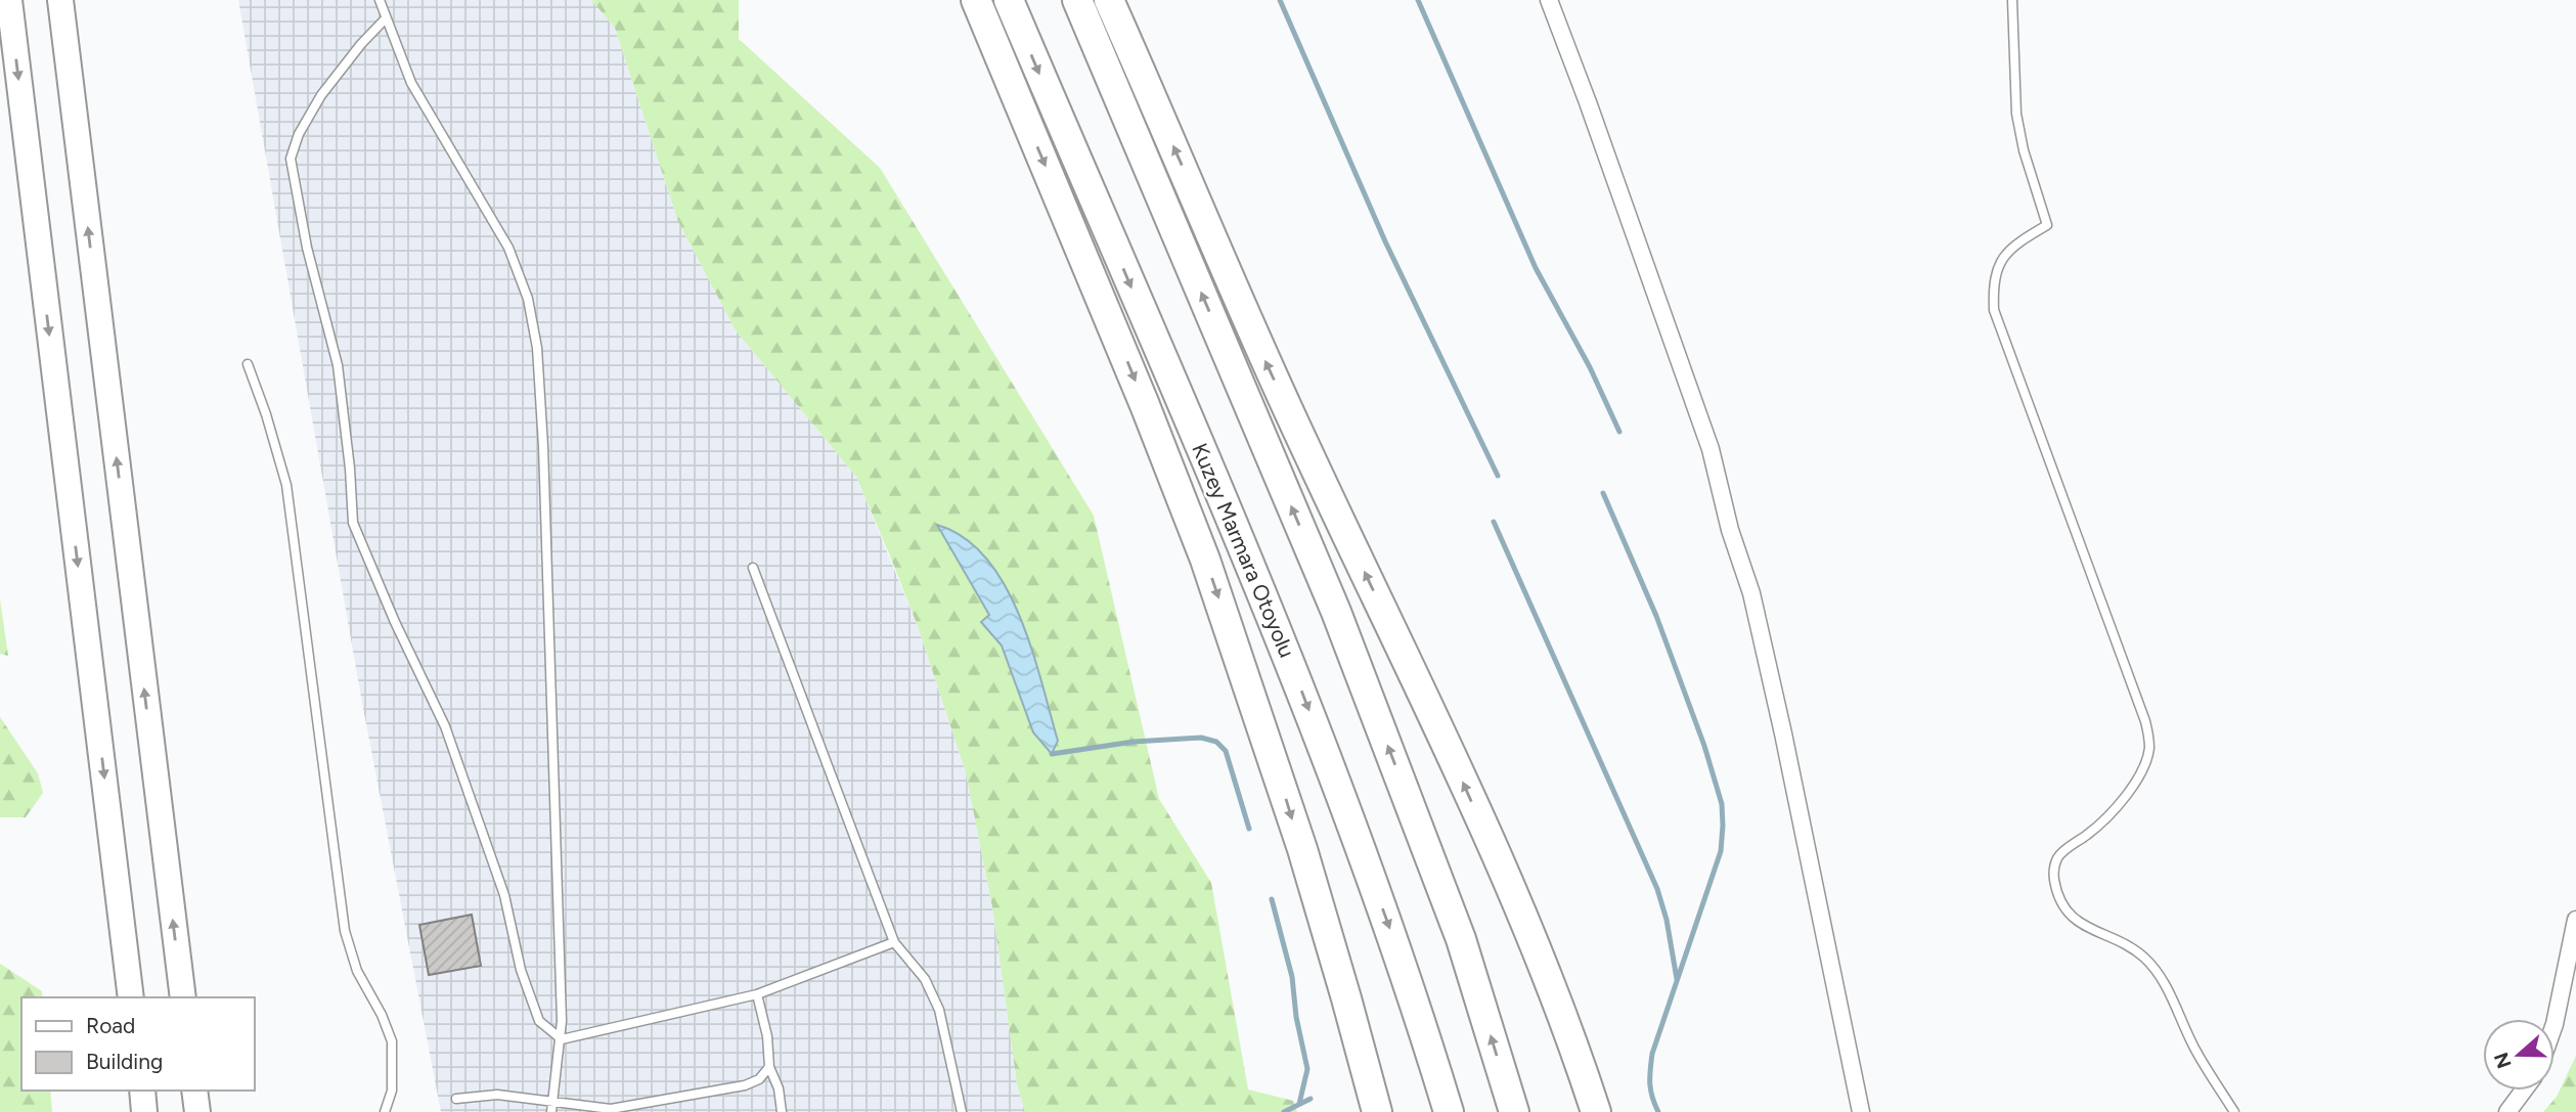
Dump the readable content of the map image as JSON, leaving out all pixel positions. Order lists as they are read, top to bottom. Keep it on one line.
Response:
{"streets":{"highway":["Kuzey Marmara Otoyolu"]},"legend":["Road","Building"],"north":"left"}
